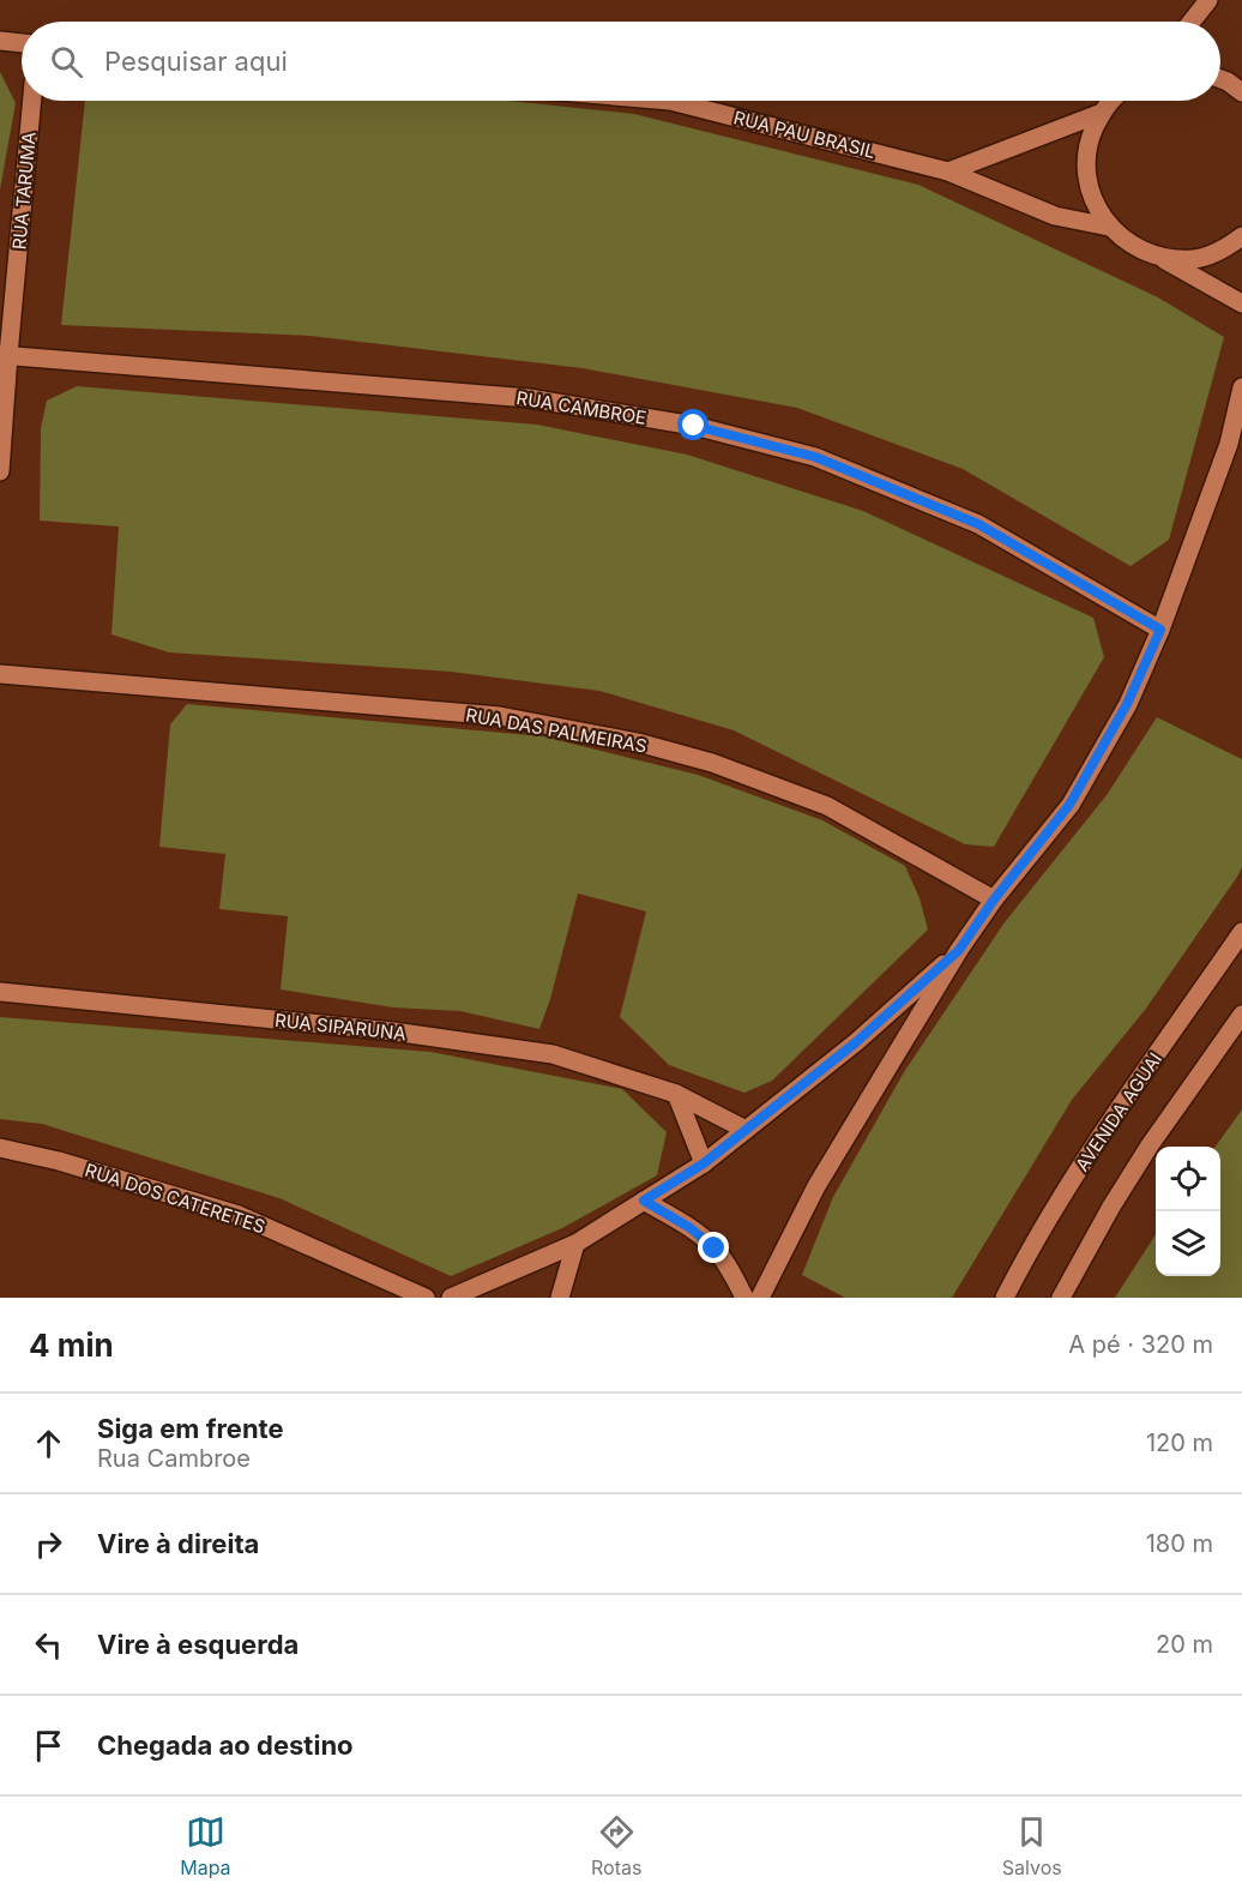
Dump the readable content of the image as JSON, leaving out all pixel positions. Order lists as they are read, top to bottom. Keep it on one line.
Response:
{"streets":{"street":["RUA PAU BRASIL","RUA TARUMA","RUA CAMBROE","RUA DAS PALMEIRAS","RUA SIPARUNA","AVENIDA AGUAI","RUA DOS CATERETES"]},"crossings":[["RUA TARUMA","RUA CAMBROE"]],"page":{"search":"Pesquisar aqui","heading":["4 min","A pé · 320 m"],"list":[["Siga em frente","Rua Cambroe","120 m"],["Vire à direita","180 m"],["Vire à esquerda","20 m"],"Chegada ao destino"],"nav":["Mapa","Rotas","Salvos"]}}
